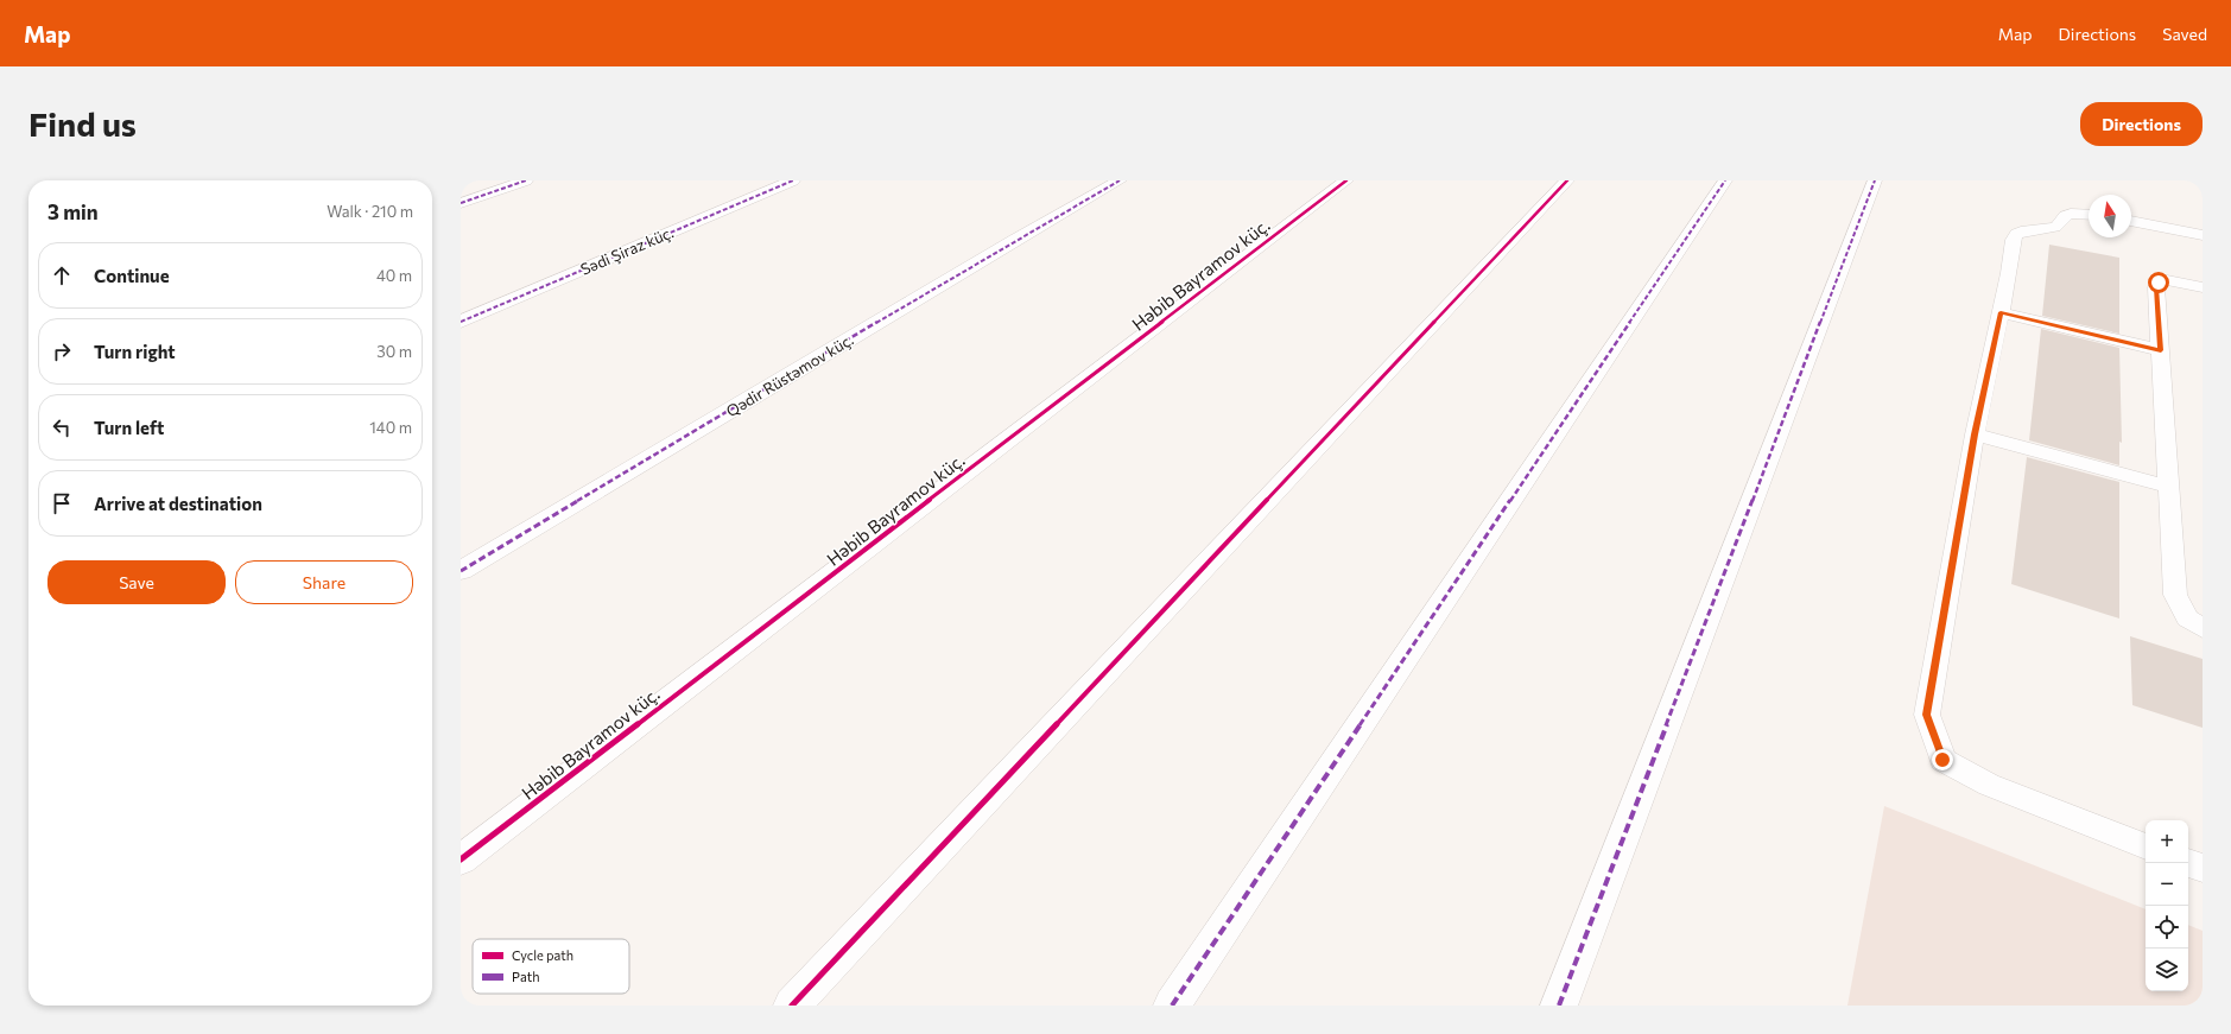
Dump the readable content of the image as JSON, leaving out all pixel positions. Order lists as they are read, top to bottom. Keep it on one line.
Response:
{"streets":{"street":["Sədi Şiraz küç.","Həbib Bayramov küç.","Qədir Rüstəmov küç."]},"legend":["Cycle path","Path"],"north":"top","page":{"header":"Map","nav":["Map","Directions","Saved"],"buttons":["Directions",["Save","Share"]],"title":"Find us","heading":["3 min","Walk · 210 m"],"list":[["Continue","40 m"],["Turn right","30 m"],["Turn left","140 m"],"Arrive at destination"],"map_buttons":["+","−"]}}
